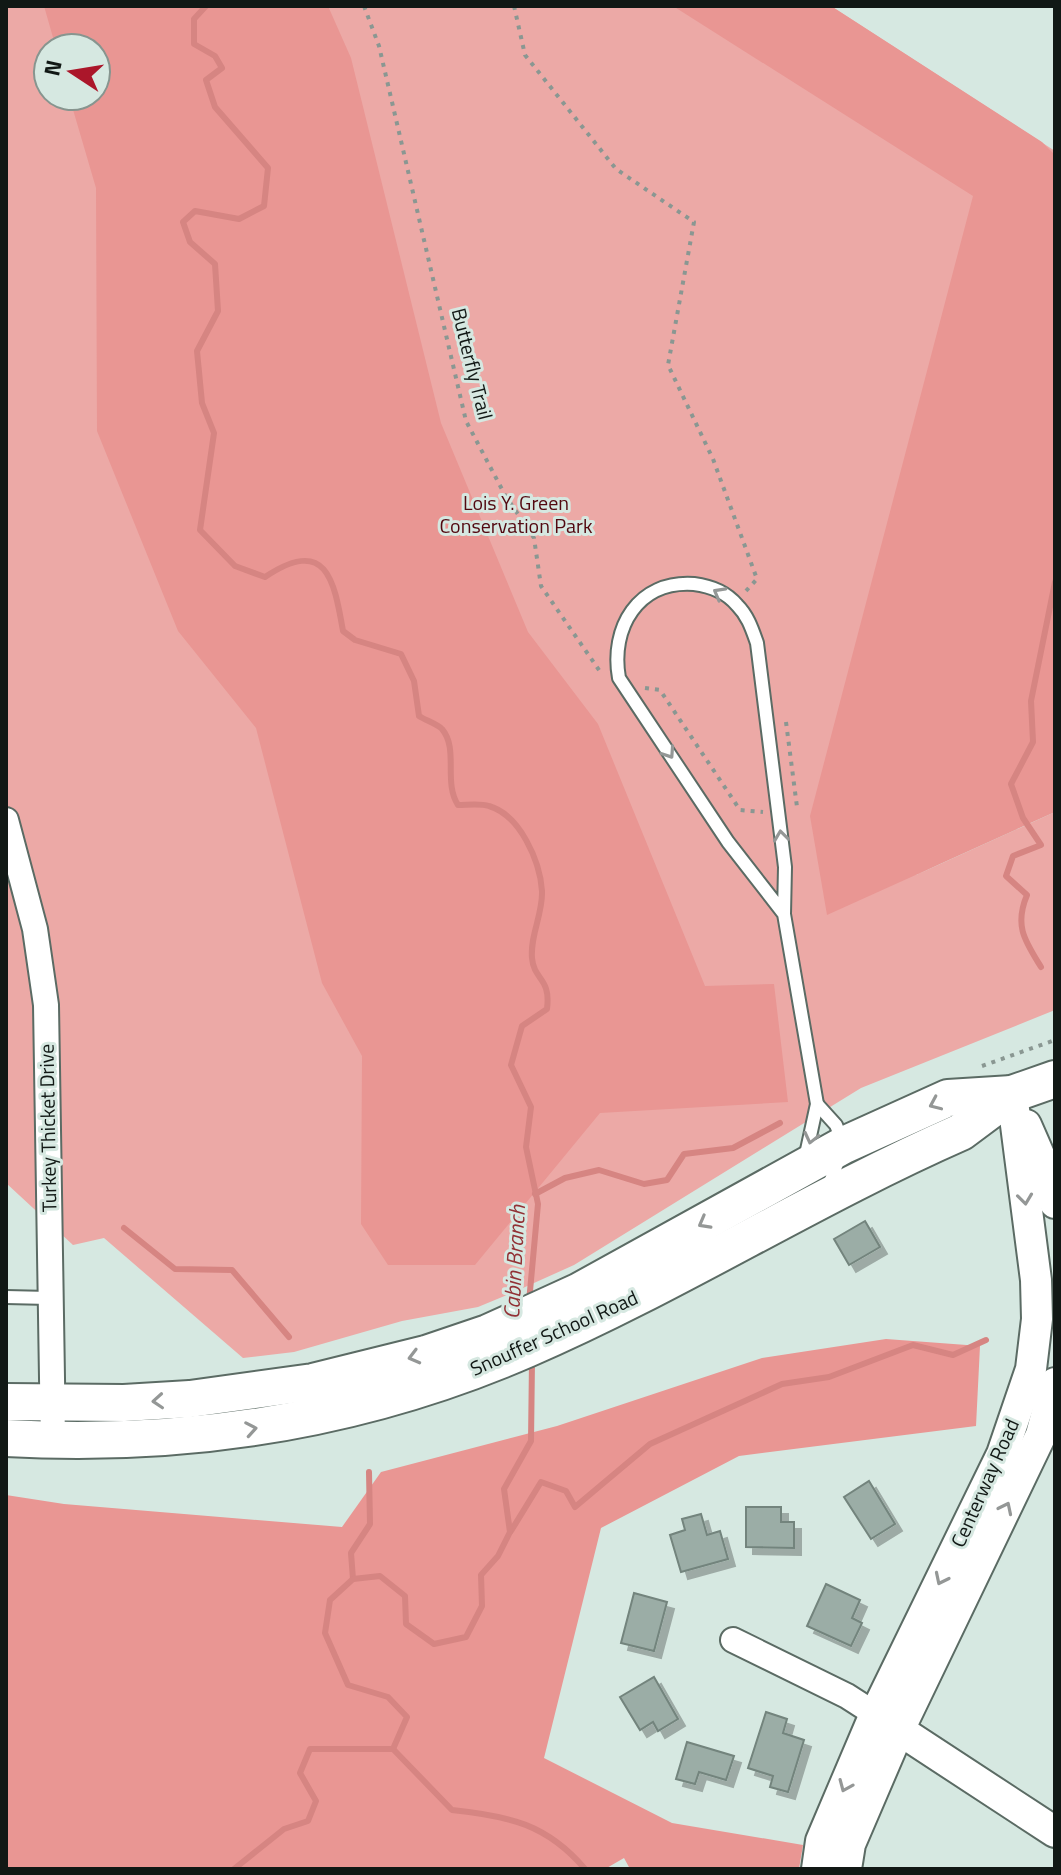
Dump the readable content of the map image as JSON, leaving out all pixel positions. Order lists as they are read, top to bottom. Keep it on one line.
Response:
{"streets":{"main road":["Snouffer School Road"],"street":["Turkey Thicket Drive","Centerway Road"],"path":["Butterfly Trail"]},"crossings":[["Turkey Thicket Drive","Snouffer School Road"],["Snouffer School Road","Centerway Road"]],"water":["Cabin Branch"],"parks":["Lois Y. Green Conservation Park"],"north":"left"}
